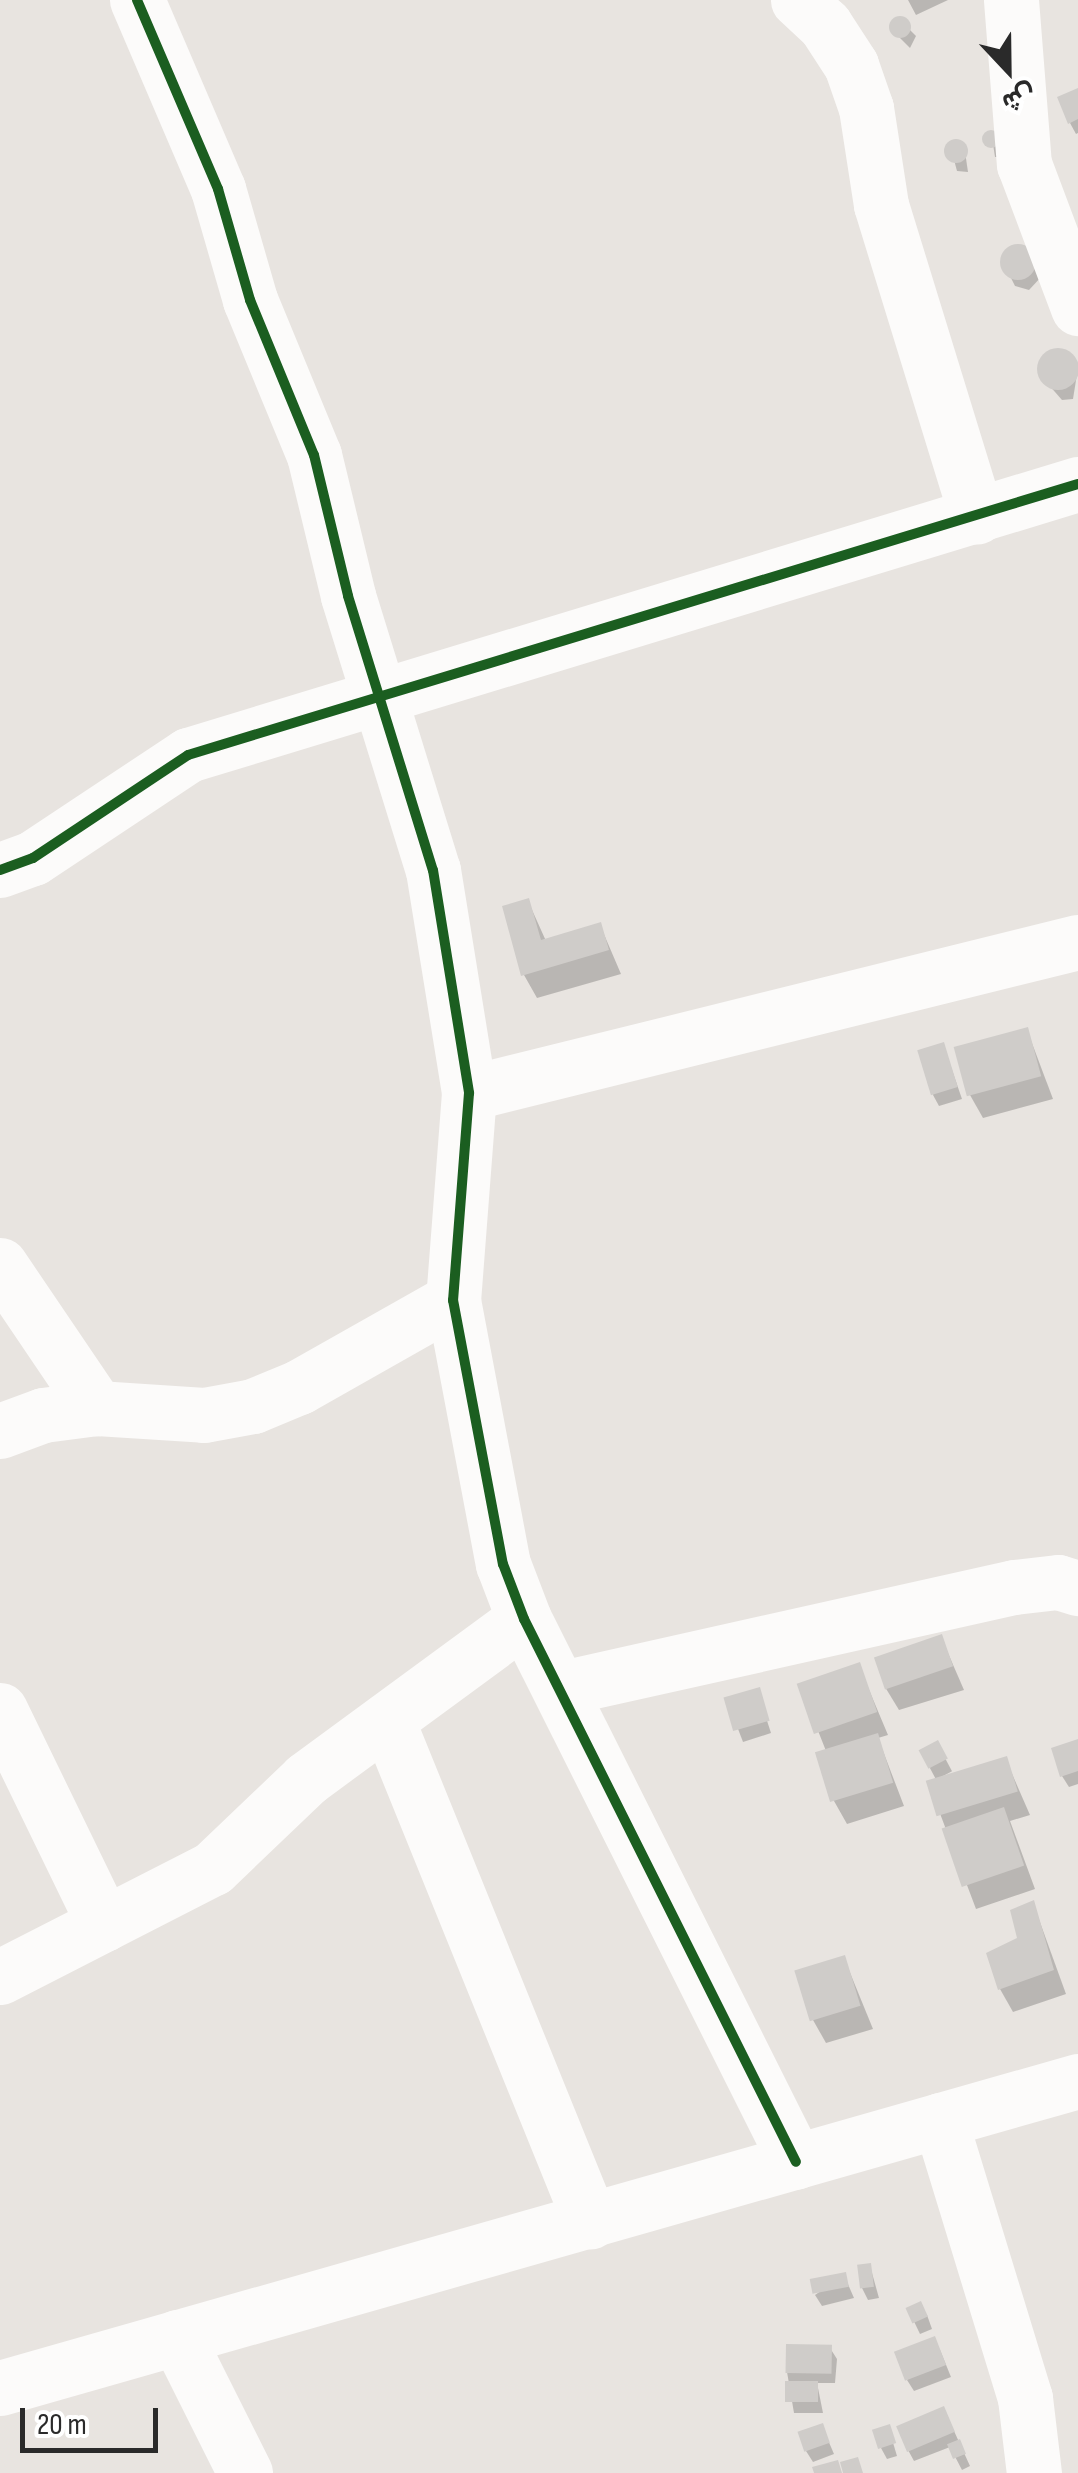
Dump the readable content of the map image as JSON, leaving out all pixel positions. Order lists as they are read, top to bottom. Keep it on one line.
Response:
{"scale_bar":"20 m","north":"bottom"}
